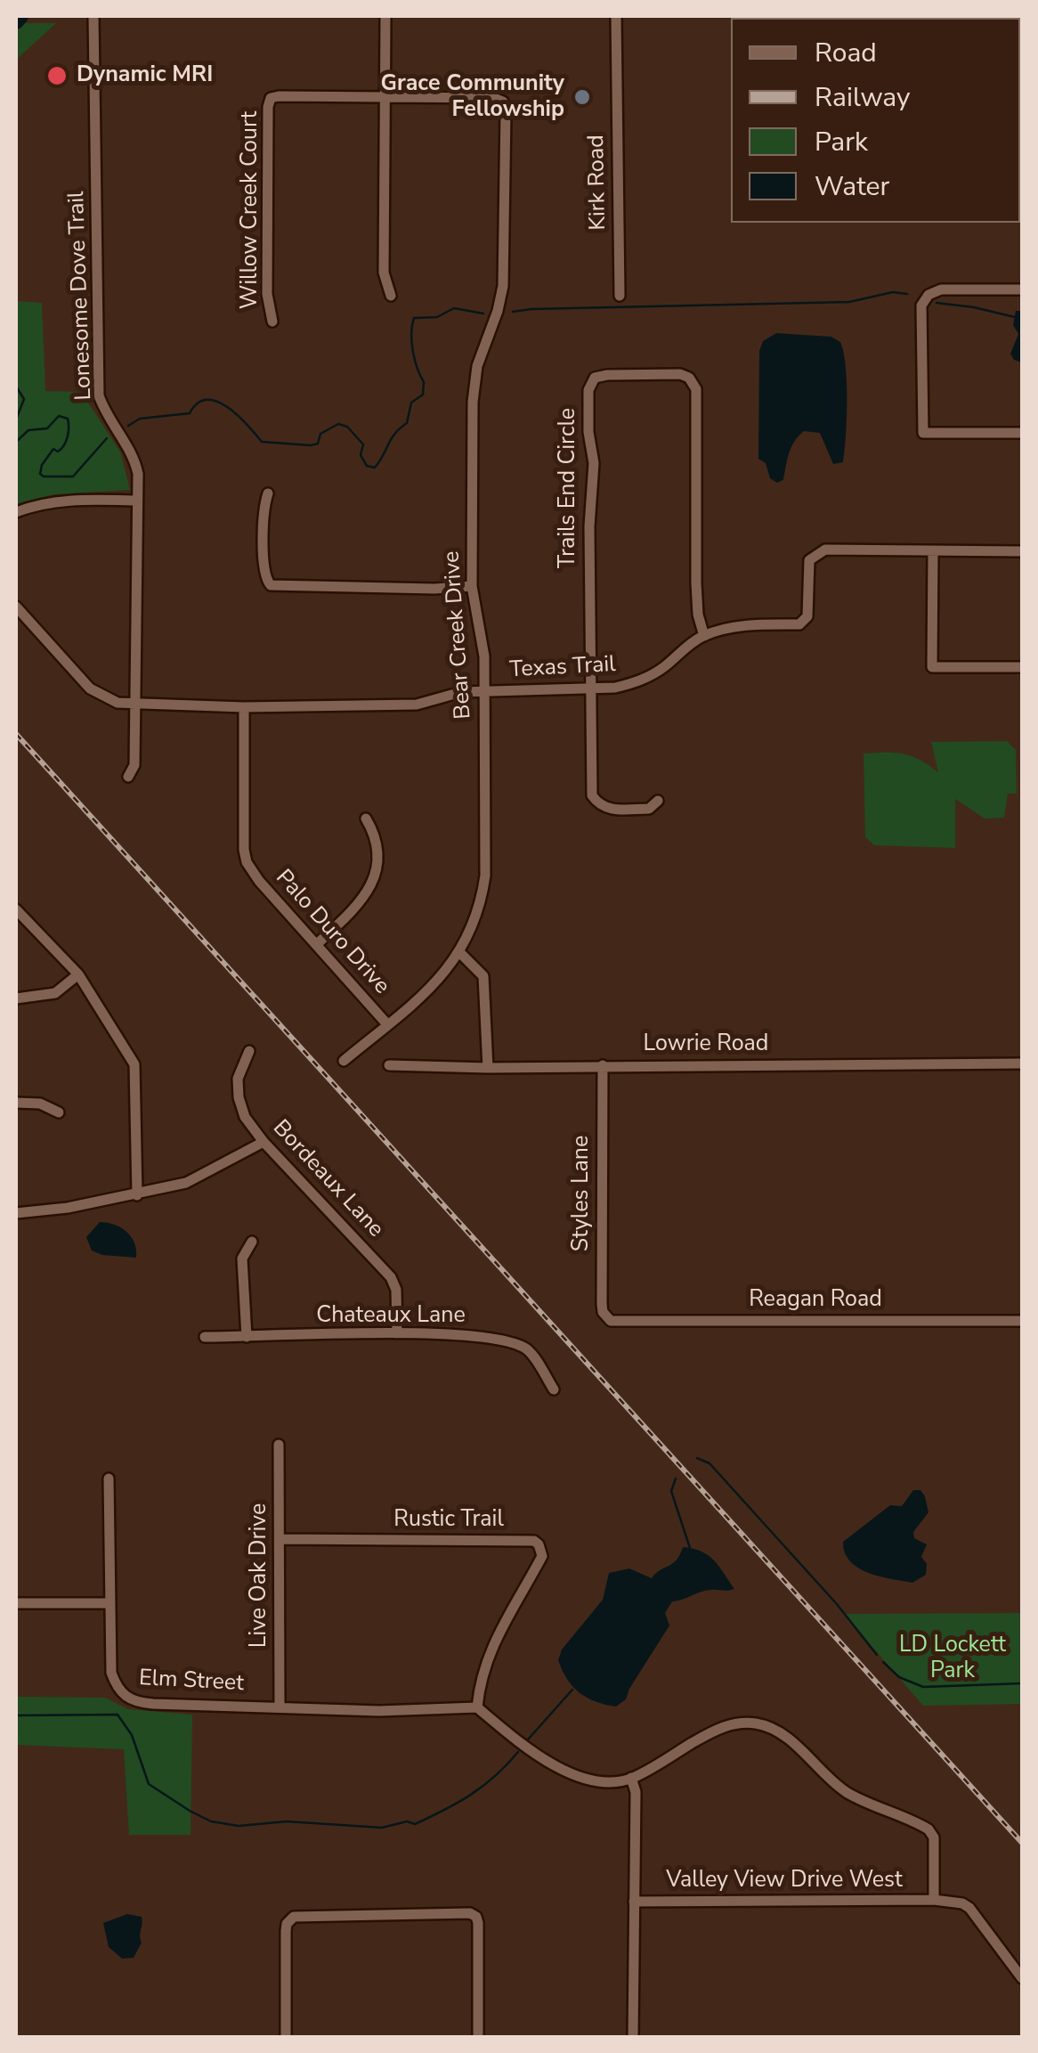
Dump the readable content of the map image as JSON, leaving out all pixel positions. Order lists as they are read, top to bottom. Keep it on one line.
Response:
{"streets":{"street":["Kirk Road","Willow Creek Court","Lonesome Dove Trail","Trails End Circle","Bear Creek Drive","Texas Trail","Palo Duro Drive","Lowrie Road","Bordeaux Lane","Styles Lane","Reagan Road","Chateaux Lane","Rustic Trail","Live Oak Drive","Elm Street","Valley View Drive West"]},"crossings":[["Willow Creek Court","Bear Creek Drive"],["Lonesome Dove Trail","Texas Trail"],["Trails End Circle","Texas Trail"],["Bear Creek Drive","Texas Trail"],["Bear Creek Drive","Palo Duro Drive"],["Texas Trail","Palo Duro Drive"],["Lowrie Road","Styles Lane"],["Bordeaux Lane","Chateaux Lane"],["Styles Lane","Reagan Road"],["Rustic Trail","Live Oak Drive"],["Rustic Trail","Elm Street"],["Live Oak Drive","Elm Street"]],"parks":["LD Lockett Park"],"places":["Dynamic MRI","Grace Community Fellowship"],"legend":["Road","Railway","Park","Water"]}
